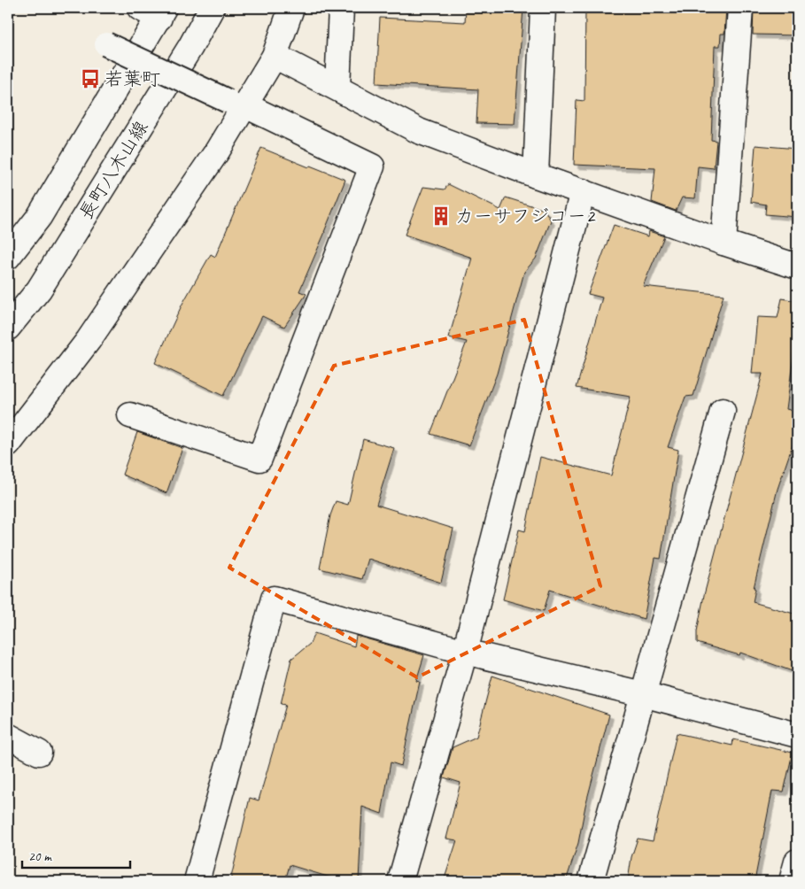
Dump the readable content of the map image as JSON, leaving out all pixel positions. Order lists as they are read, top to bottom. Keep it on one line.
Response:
{"streets":{"street":["長町八木山線"]},"places":{"bus stop":["若葉町"],"building":["カーサフジコー2"]},"scale_bar":"20 m"}
